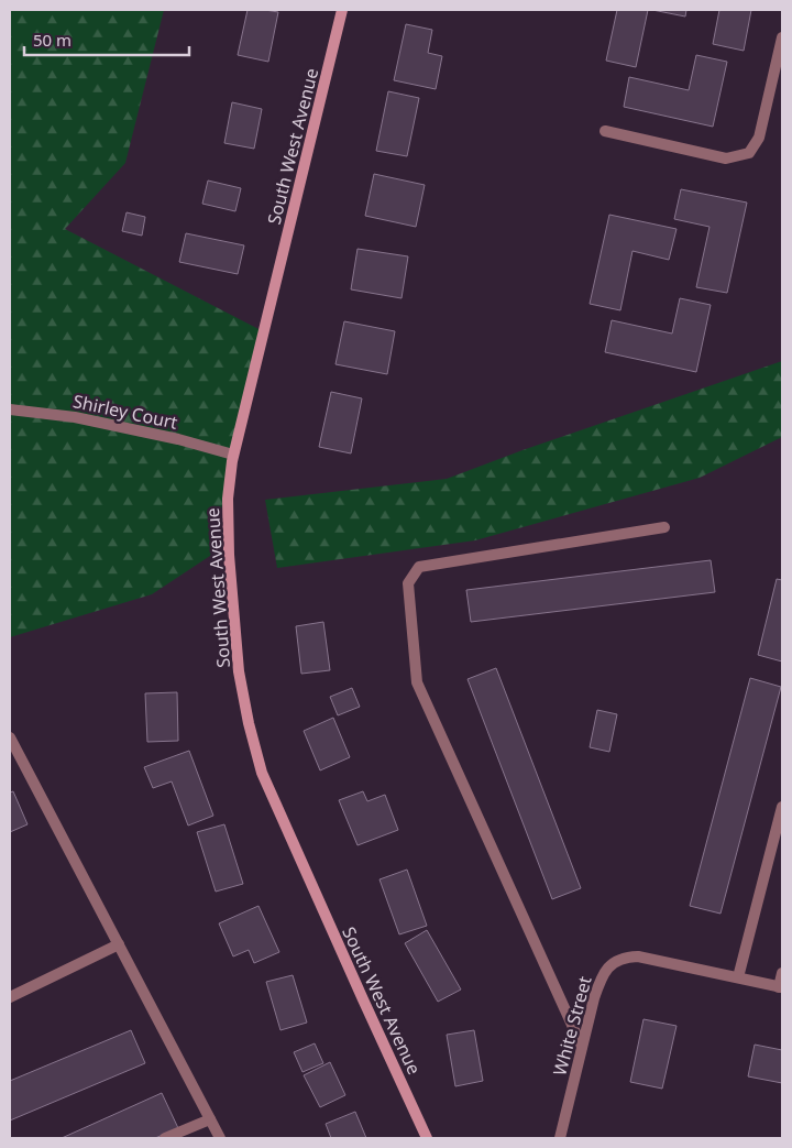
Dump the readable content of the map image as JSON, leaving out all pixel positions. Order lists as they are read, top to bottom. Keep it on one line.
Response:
{"streets":{"street":["South West Avenue","Shirley Court","White Street"]},"crossings":[["South West Avenue","Shirley Court"]],"scale_bar":"50 m"}
